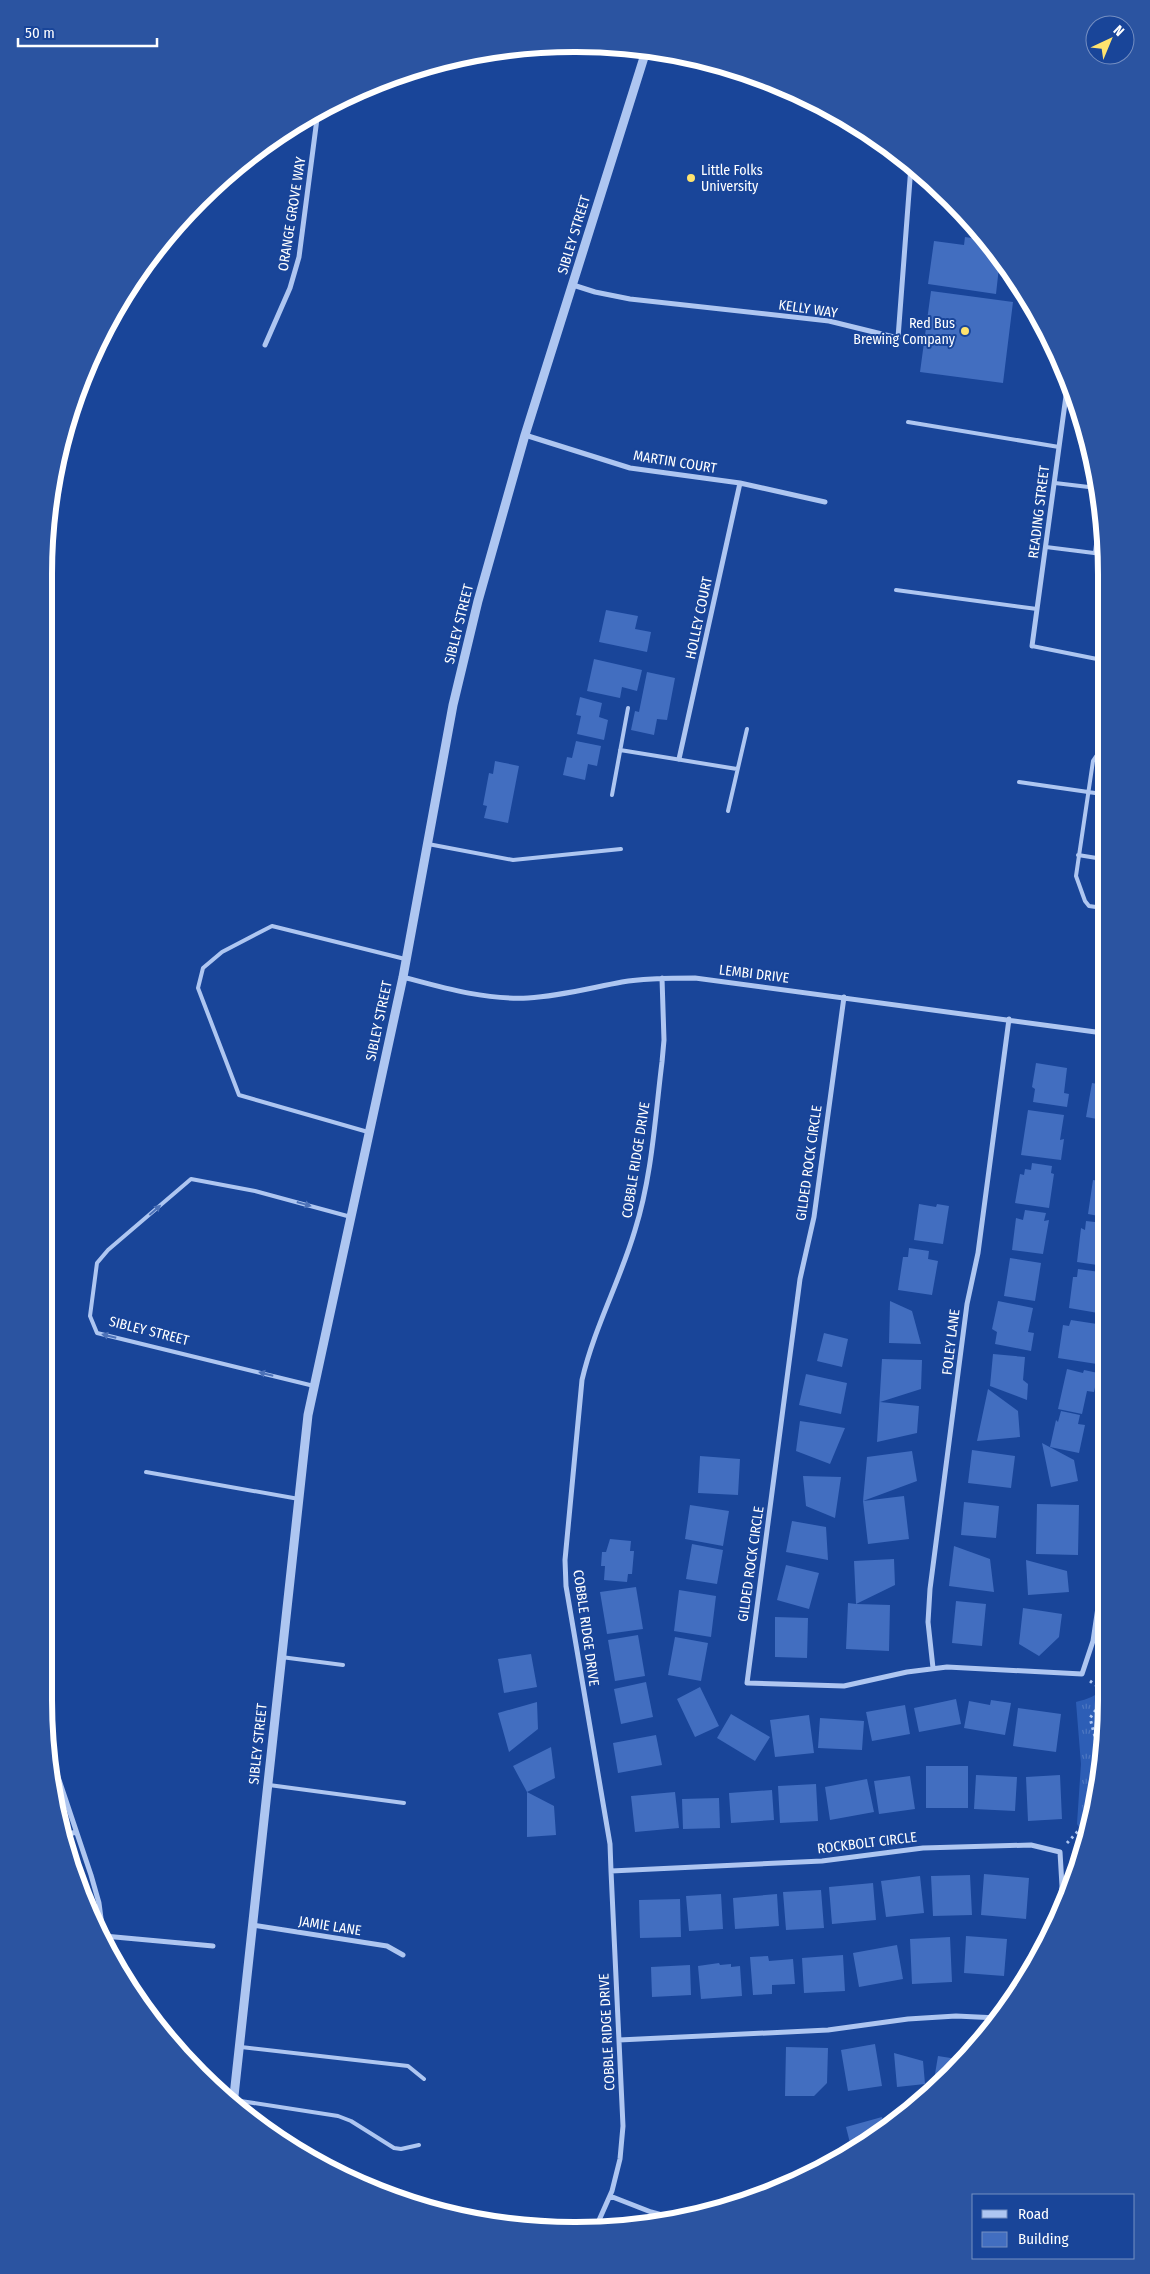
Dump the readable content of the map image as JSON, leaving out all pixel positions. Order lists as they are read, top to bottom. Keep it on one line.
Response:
{"streets":{"street":["ORANGE GROVE WAY","SIBLEY STREET","KELLY WAY","MARTIN COURT","READING STREET","HOLLEY COURT","LEMBI DRIVE","COBBLE RIDGE DRIVE","GILDED ROCK CIRCLE","FOLEY LANE","ROCKBOLT CIRCLE","JAMIE LANE"]},"crossings":[["SIBLEY STREET","KELLY WAY"],["SIBLEY STREET","MARTIN COURT"],["SIBLEY STREET","LEMBI DRIVE"],["SIBLEY STREET","JAMIE LANE"],["MARTIN COURT","HOLLEY COURT"],["LEMBI DRIVE","COBBLE RIDGE DRIVE"],["LEMBI DRIVE","GILDED ROCK CIRCLE"],["LEMBI DRIVE","FOLEY LANE"],["COBBLE RIDGE DRIVE","ROCKBOLT CIRCLE"],["GILDED ROCK CIRCLE","FOLEY LANE"]],"places":["Little Folks University","Red Bus Brewing Company"],"legend":["Road","Building"],"scale_bar":"50 m","north":"top right"}
